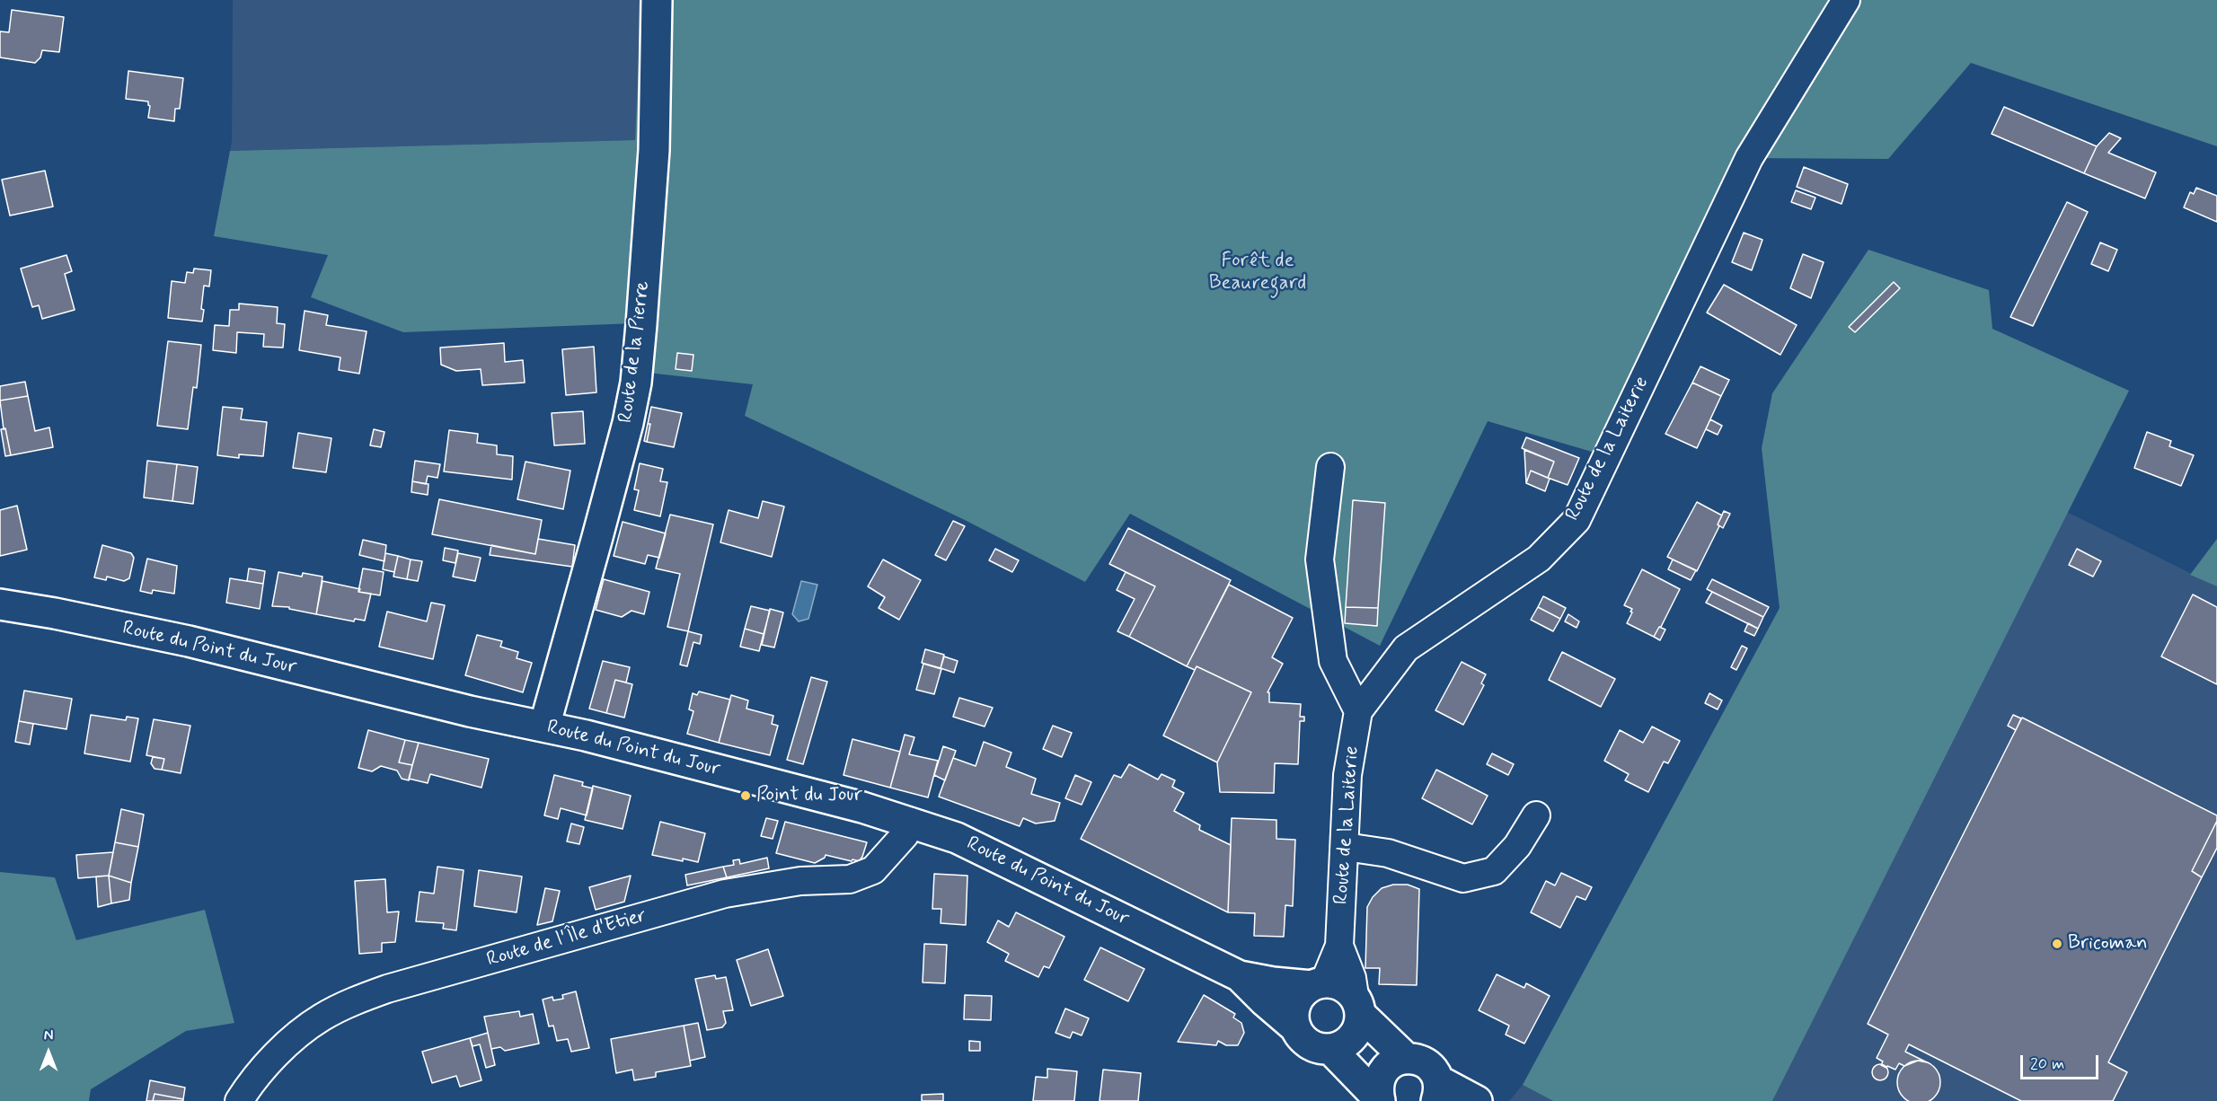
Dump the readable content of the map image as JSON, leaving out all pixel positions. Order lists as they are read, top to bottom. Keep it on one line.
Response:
{"streets":{"main road":["Route de la Pierre","Route du Point du Jour"],"street":["Route de la Laiterie","Route de l'Île d'Etier"]},"crossings":[["Route de la Pierre","Route du Point du Jour"],["Route de la Laiterie","Route du Point du Jour"],["Route du Point du Jour","Route de l'Île d'Etier"]],"parks":["Forêt de Beauregard"],"places":["Point du Jour","Bricoman"],"scale_bar":"20 m","north":"top"}
